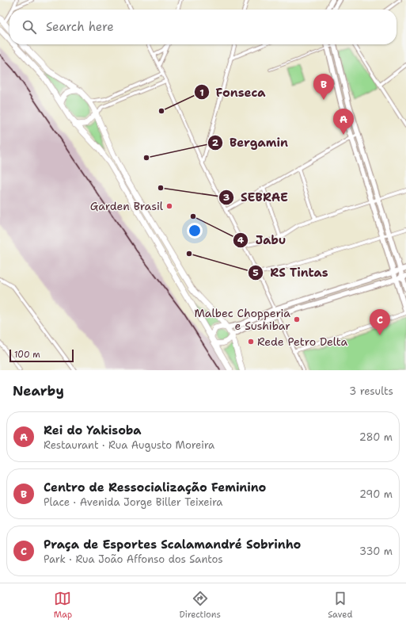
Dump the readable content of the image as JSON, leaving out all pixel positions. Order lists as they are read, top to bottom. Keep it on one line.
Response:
{"places":["Fonseca","Bergamin","SEBRAE","Garden Brasil","Jabu","RS Tintas","Malbec Chopperia e Sushibar","Rede Petro Delta"],"scale_bar":"100 m","page":{"search":"Search here","pins":["B","A","C"],"scale":"100 m","heading":["Nearby","3 results"],"list":[{"mark":"A","name":"Rei do Yakisoba","note":"Restaurant · Rua Augusto Moreira","value":"280 m"},{"mark":"B","name":"Centro de Ressocialização Feminino","note":"Place · Avenida Jorge Biller Teixeira","value":"290 m"},{"mark":"C","name":"Praça de Esportes Scalamandré Sobrinho","note":"Park · Rua João Affonso dos Santos","value":"330 m"}],"nav":["Map","Directions","Saved"]}}
